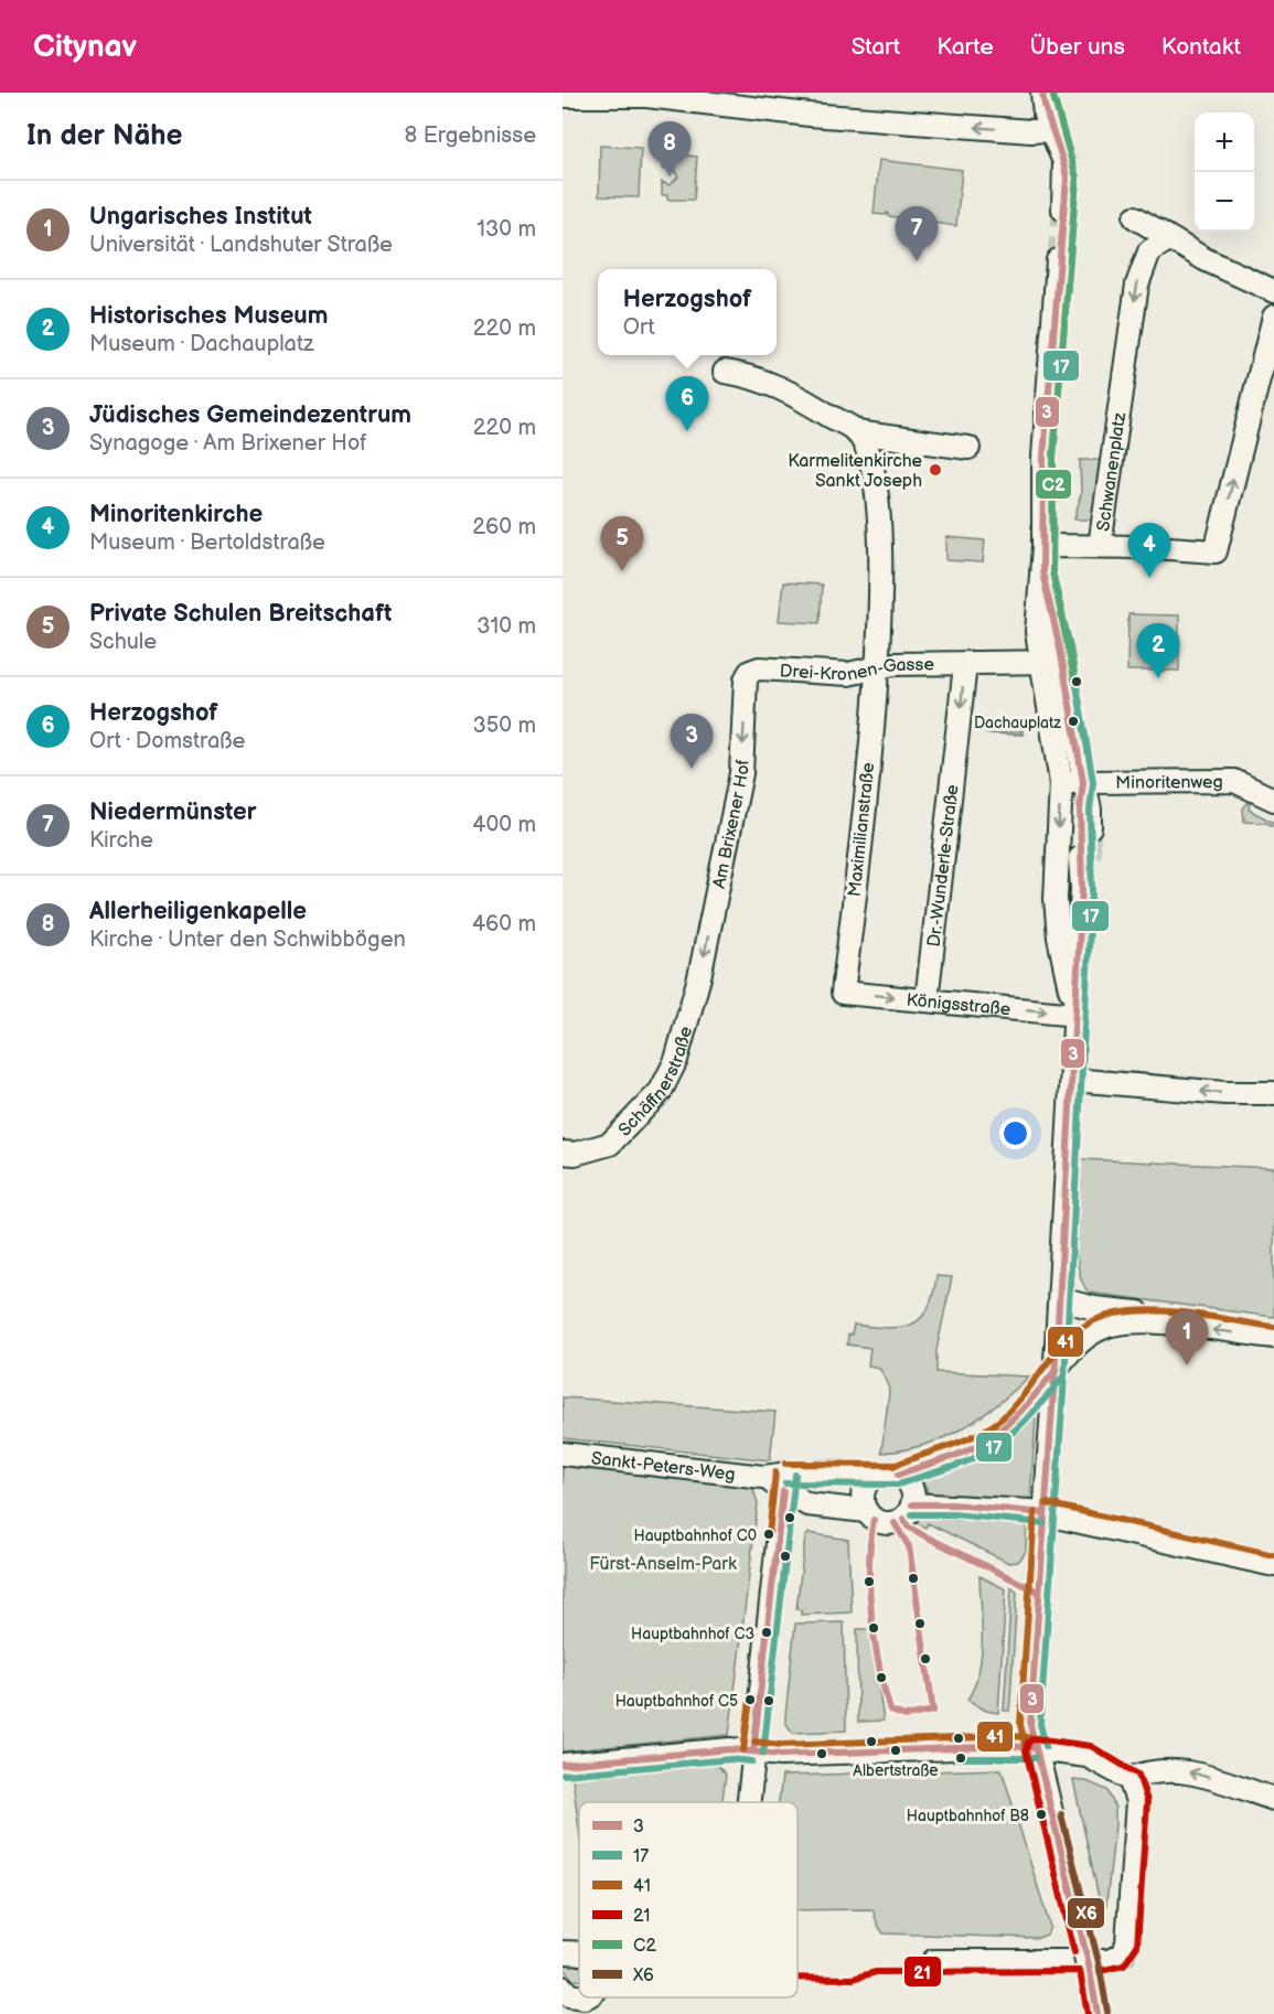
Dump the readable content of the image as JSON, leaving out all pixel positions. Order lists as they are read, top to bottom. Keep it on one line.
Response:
{"streets":{"street":["Schwanenplatz","Drei-Kronen-Gasse","Minoritenweg","Am Brixener Hof","Maximilianstraße","Dr.-Wunderle-Straße","Königsstraße","Schäffnerstraße","Sankt-Peters-Weg"]},"crossings":[["Drei-Kronen-Gasse","Am Brixener Hof"],["Drei-Kronen-Gasse","Maximilianstraße"],["Drei-Kronen-Gasse","Dr.-Wunderle-Straße"],["Am Brixener Hof","Schäffnerstraße"],["Maximilianstraße","Königsstraße"],["Dr.-Wunderle-Straße","Königsstraße"]],"one_way":["Am Brixener Hof","Königsstraße"],"parks":["Fürst-Anselm-Park"],"places":["Karmelitenkirche Sankt Joseph","Dachauplatz","Hauptbahnhof C0","Hauptbahnhof C3","Hauptbahnhof C5","Albertstraße","Hauptbahnhof B8"],"lines":["transit line 3","transit line 17","transit line C2","transit line 41","transit line 21","transit line X6"],"legend":["3","17","41","21","C2","X6"],"page":{"header":"Citynav","nav":["Start","Karte","Über uns","Kontakt"],"heading":["In der Nähe","8 Ergebnisse"],"map_buttons":["+","−"],"pins":["8","7","6","5","4","2","3","1"],"list":[{"mark":"1","name":"Ungarisches Institut","note":"Universität · Landshuter Straße","value":"130 m"},{"mark":"2","name":"Historisches Museum","note":"Museum · Dachauplatz","value":"220 m"},{"mark":"3","name":"Jüdisches Gemeindezentrum","note":"Synagoge · Am Brixener Hof","value":"220 m"},{"mark":"4","name":"Minoritenkirche","note":"Museum · Bertoldstraße","value":"260 m"},{"mark":"5","name":"Private Schulen Breitschaft","note":"Schule","value":"310 m"},{"mark":"6","name":"Herzogshof","note":"Ort · Domstraße","value":"350 m"},{"mark":"7","name":"Niedermünster","note":"Kirche","value":"400 m"},{"mark":"8","name":"Allerheiligenkapelle","note":"Kirche · Unter den Schwibbögen","value":"460 m"}],"popup":["Herzogshof","Ort"]}}
